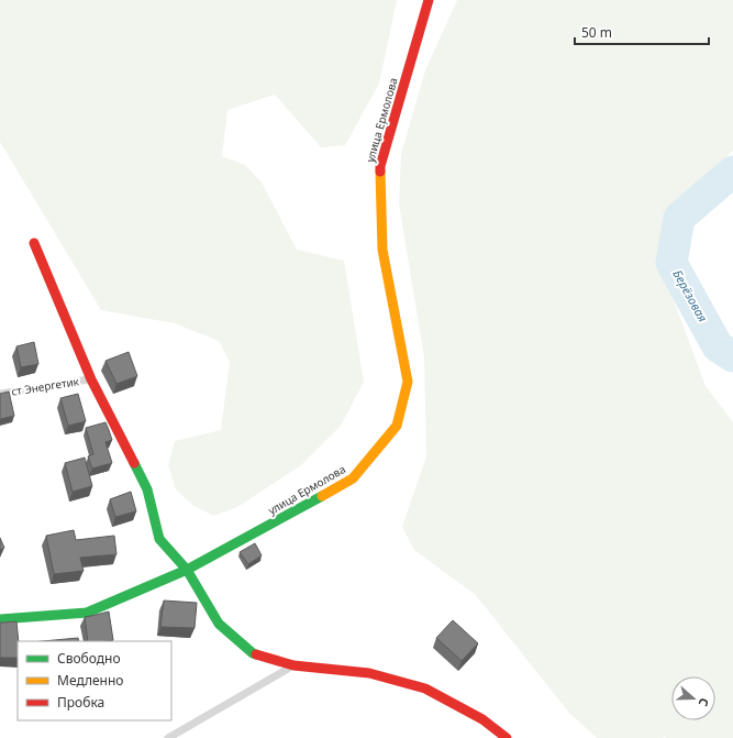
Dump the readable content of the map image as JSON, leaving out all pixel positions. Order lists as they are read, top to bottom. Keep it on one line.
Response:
{"streets":{"street":["улица Ермолова"],"lane":["ст Энергетик"]},"water":["Берёзовая"],"legend":["Свободно","Медленно","Пробка"],"scale_bar":"50 m","north":"right"}
